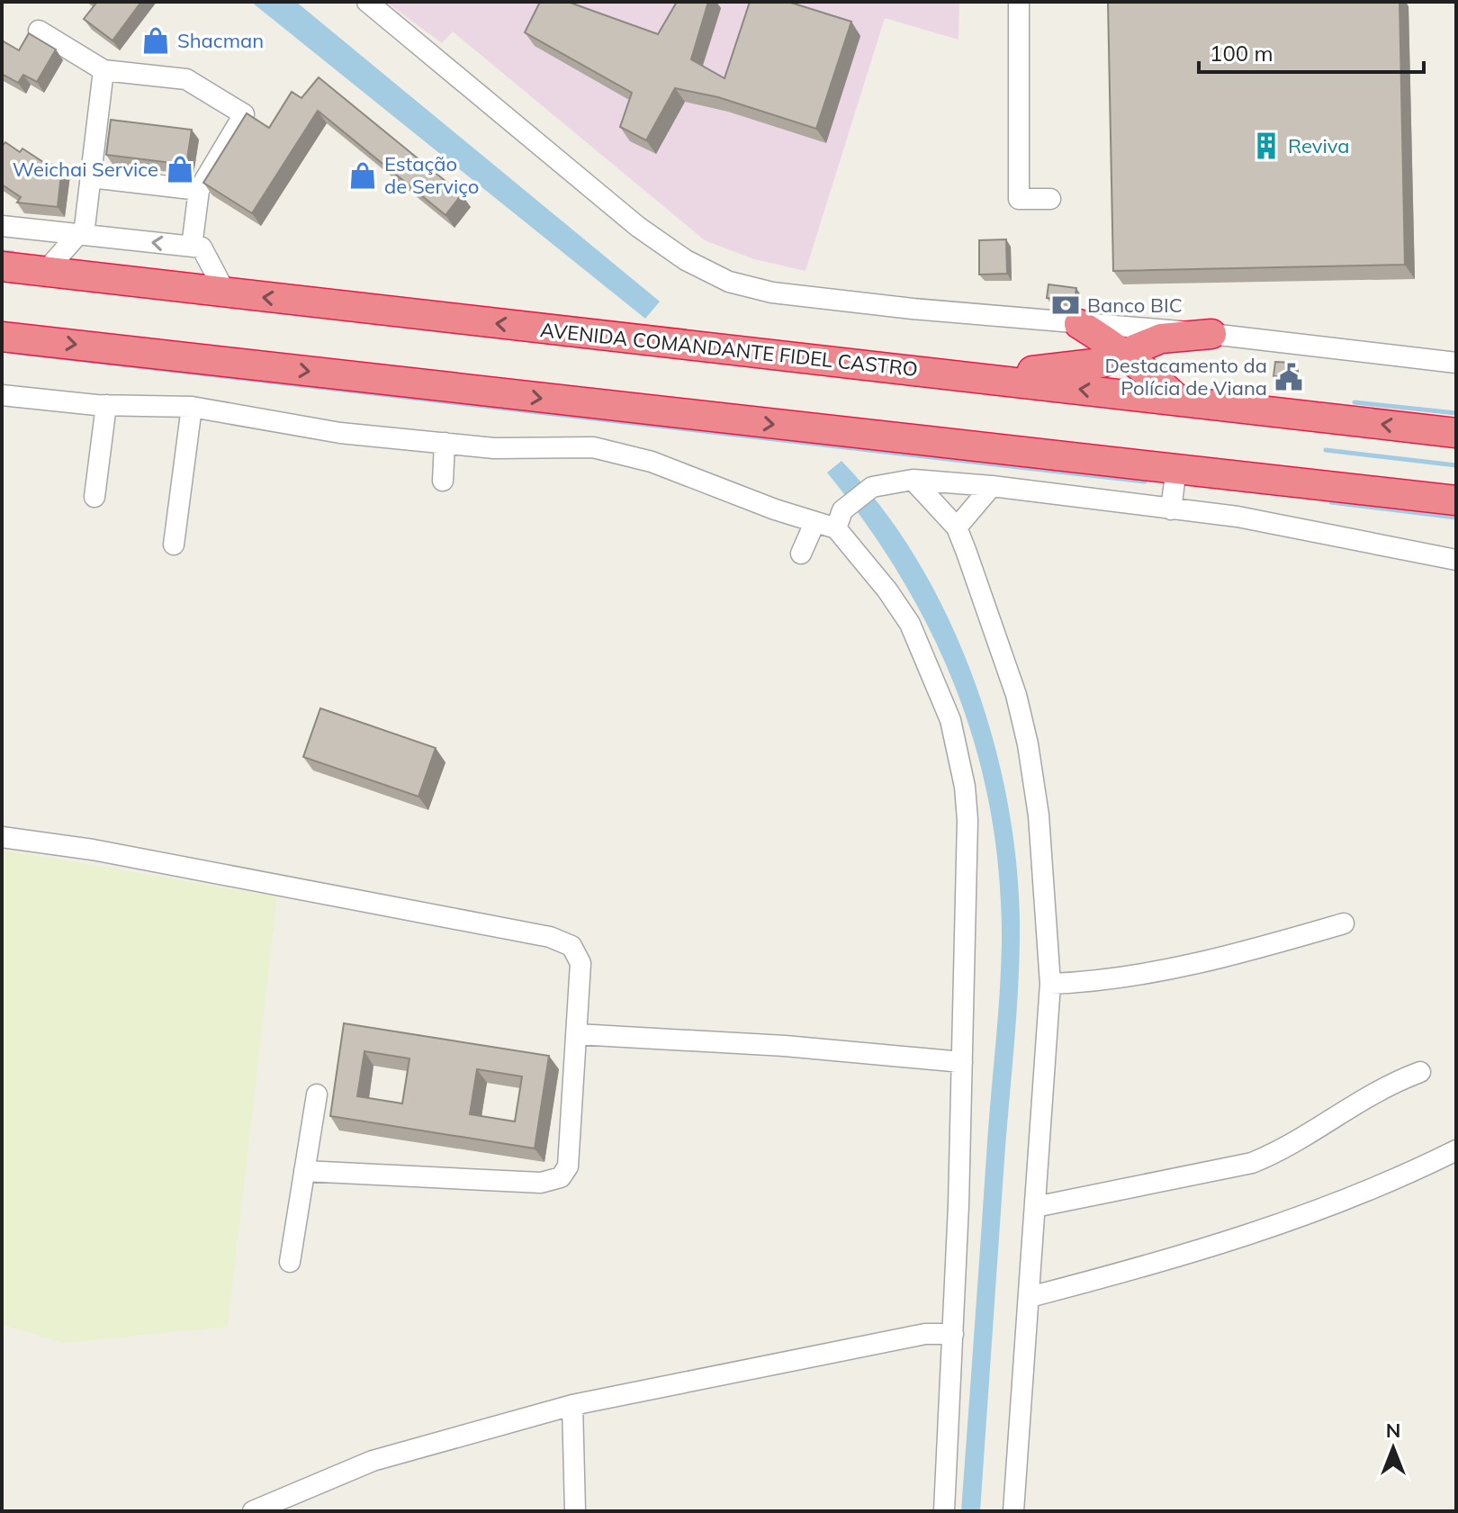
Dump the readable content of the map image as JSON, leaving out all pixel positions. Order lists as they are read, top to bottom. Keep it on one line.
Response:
{"streets":{"highway":["AVENIDA COMANDANTE FIDEL CASTRO"]},"places":{"shop":["Shacman","Weichai Service","Estação de Serviço"],"building":["Reviva"],"bank":["Banco BIC"],"public building":["Destacamento da Polícia de Viana"]},"scale_bar":"100 m","north":"top"}
